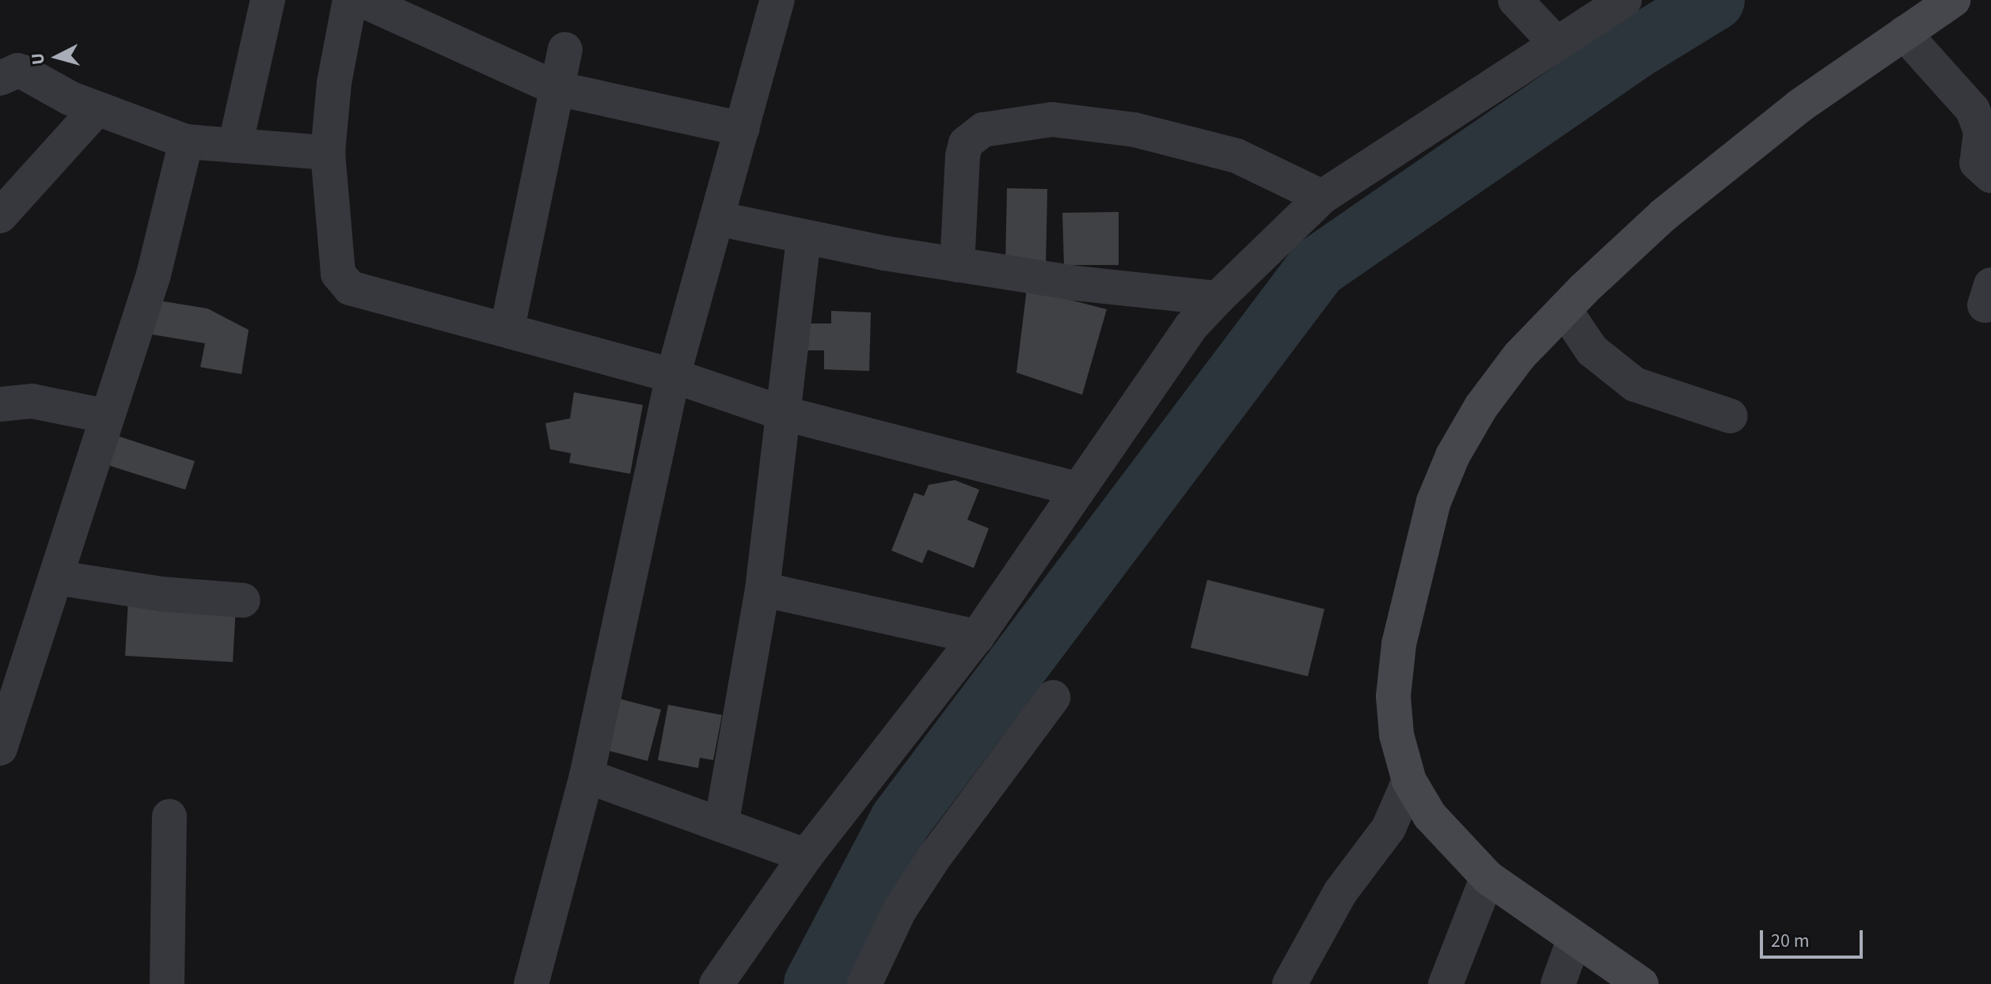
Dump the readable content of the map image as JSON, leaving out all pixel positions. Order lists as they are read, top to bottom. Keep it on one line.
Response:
{"scale_bar":"20 m","north":"left"}
